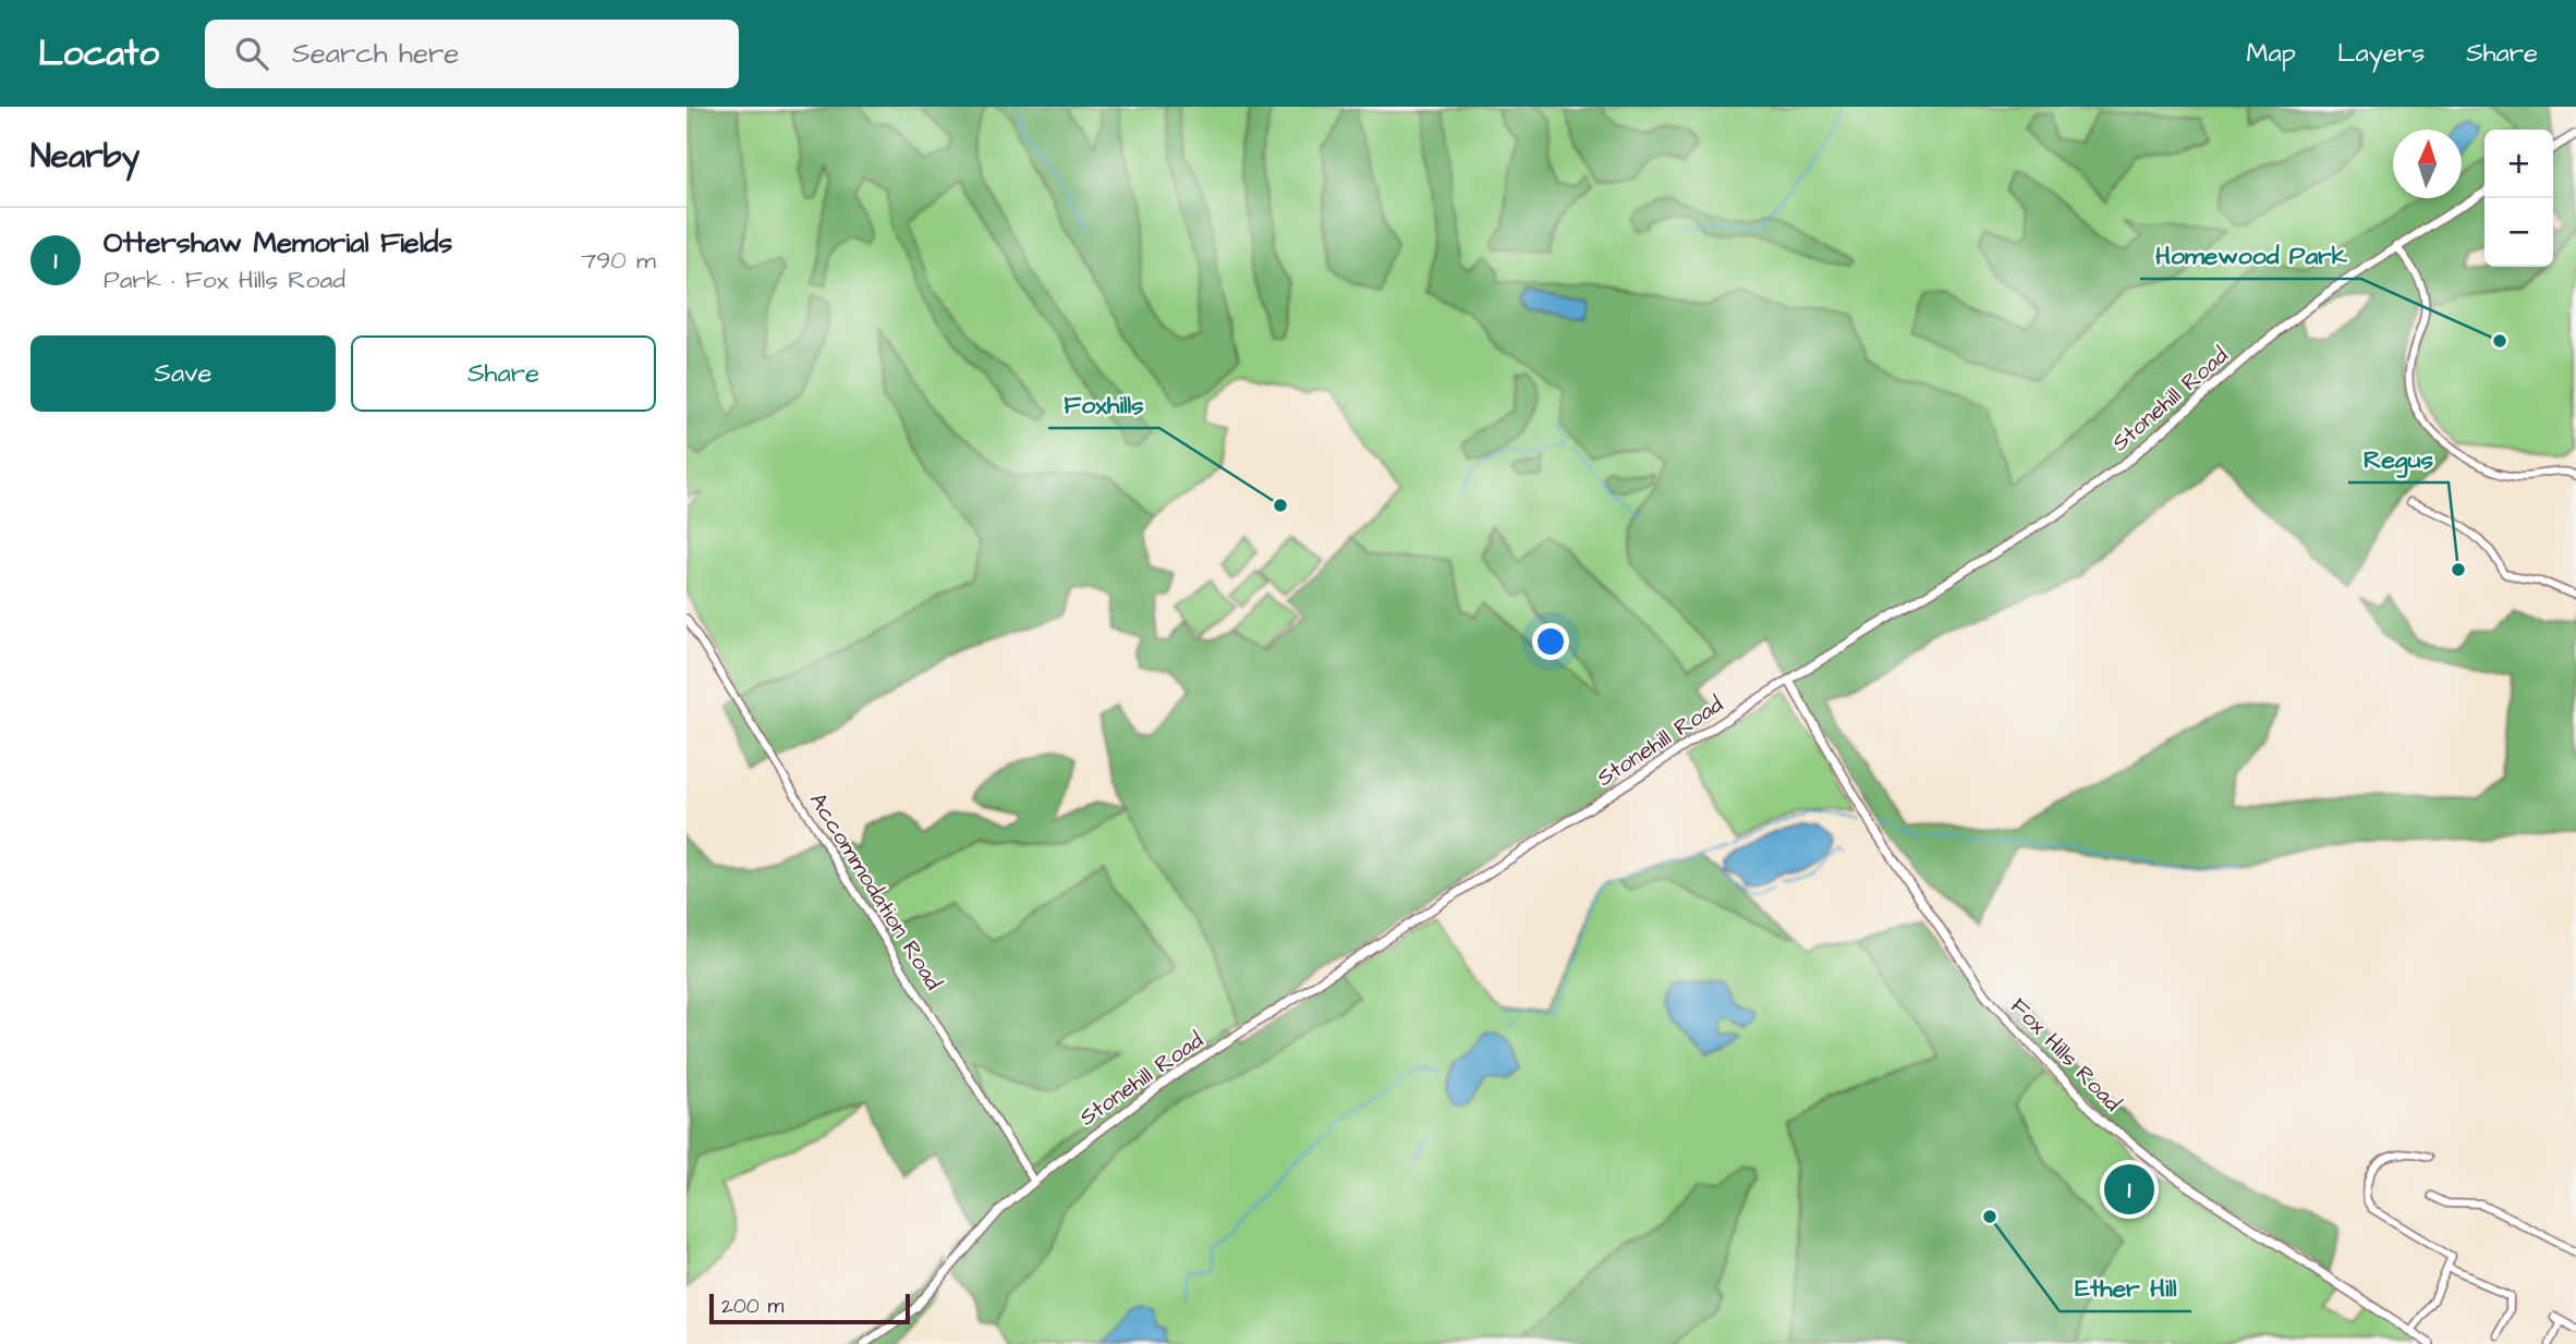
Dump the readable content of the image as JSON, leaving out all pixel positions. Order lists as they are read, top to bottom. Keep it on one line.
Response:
{"streets":{"street":["Stonehill Road","Accommodation Road","Fox Hills Road"]},"crossings":[["Stonehill Road","Accommodation Road"],["Stonehill Road","Fox Hills Road"]],"places":["Homewood Park","Foxhills","Regus","Ether Hill"],"scale_bar":"200 m","north":"top","page":{"header":"Locato","search":"Search here","nav":["Map","Layers","Share"],"heading":"Nearby","map_buttons":["+","−"],"list":[{"mark":"1","name":"Ottershaw Memorial Fields","note":"Park · Fox Hills Road","value":"790 m"}],"buttons":["Save","Share"],"pins":"1","scale":"200 m"}}
